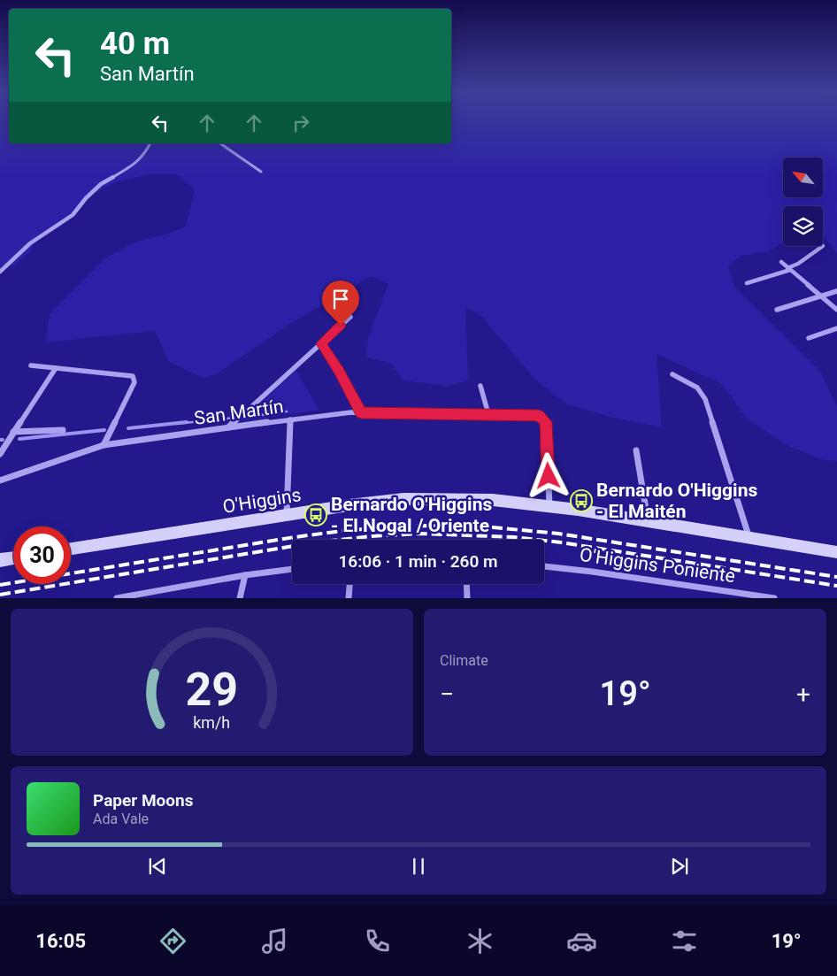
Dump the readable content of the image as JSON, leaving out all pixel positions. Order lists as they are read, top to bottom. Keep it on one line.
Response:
{"streets":{"street":["San Martín","O'Higgins","O'Higgins Poniente"]},"crossings":[["San Martín","O'Higgins"]],"places":{"bus stop":["Bernardo O'Higgins - El Maitén","Bernardo O'Higgins - El Nogal / Oriente"]},"north":"top left","page":{"turn":["40 m","San Martín"],"limit":"30","trip":"16:06 · 1 min · 260 m","tile":"Climate","heat":["−","19°","+"],"song":["Paper Moons","Ada Vale"],"tabs":["16:05","19°"],"gauge":["29","km/h"]}}
